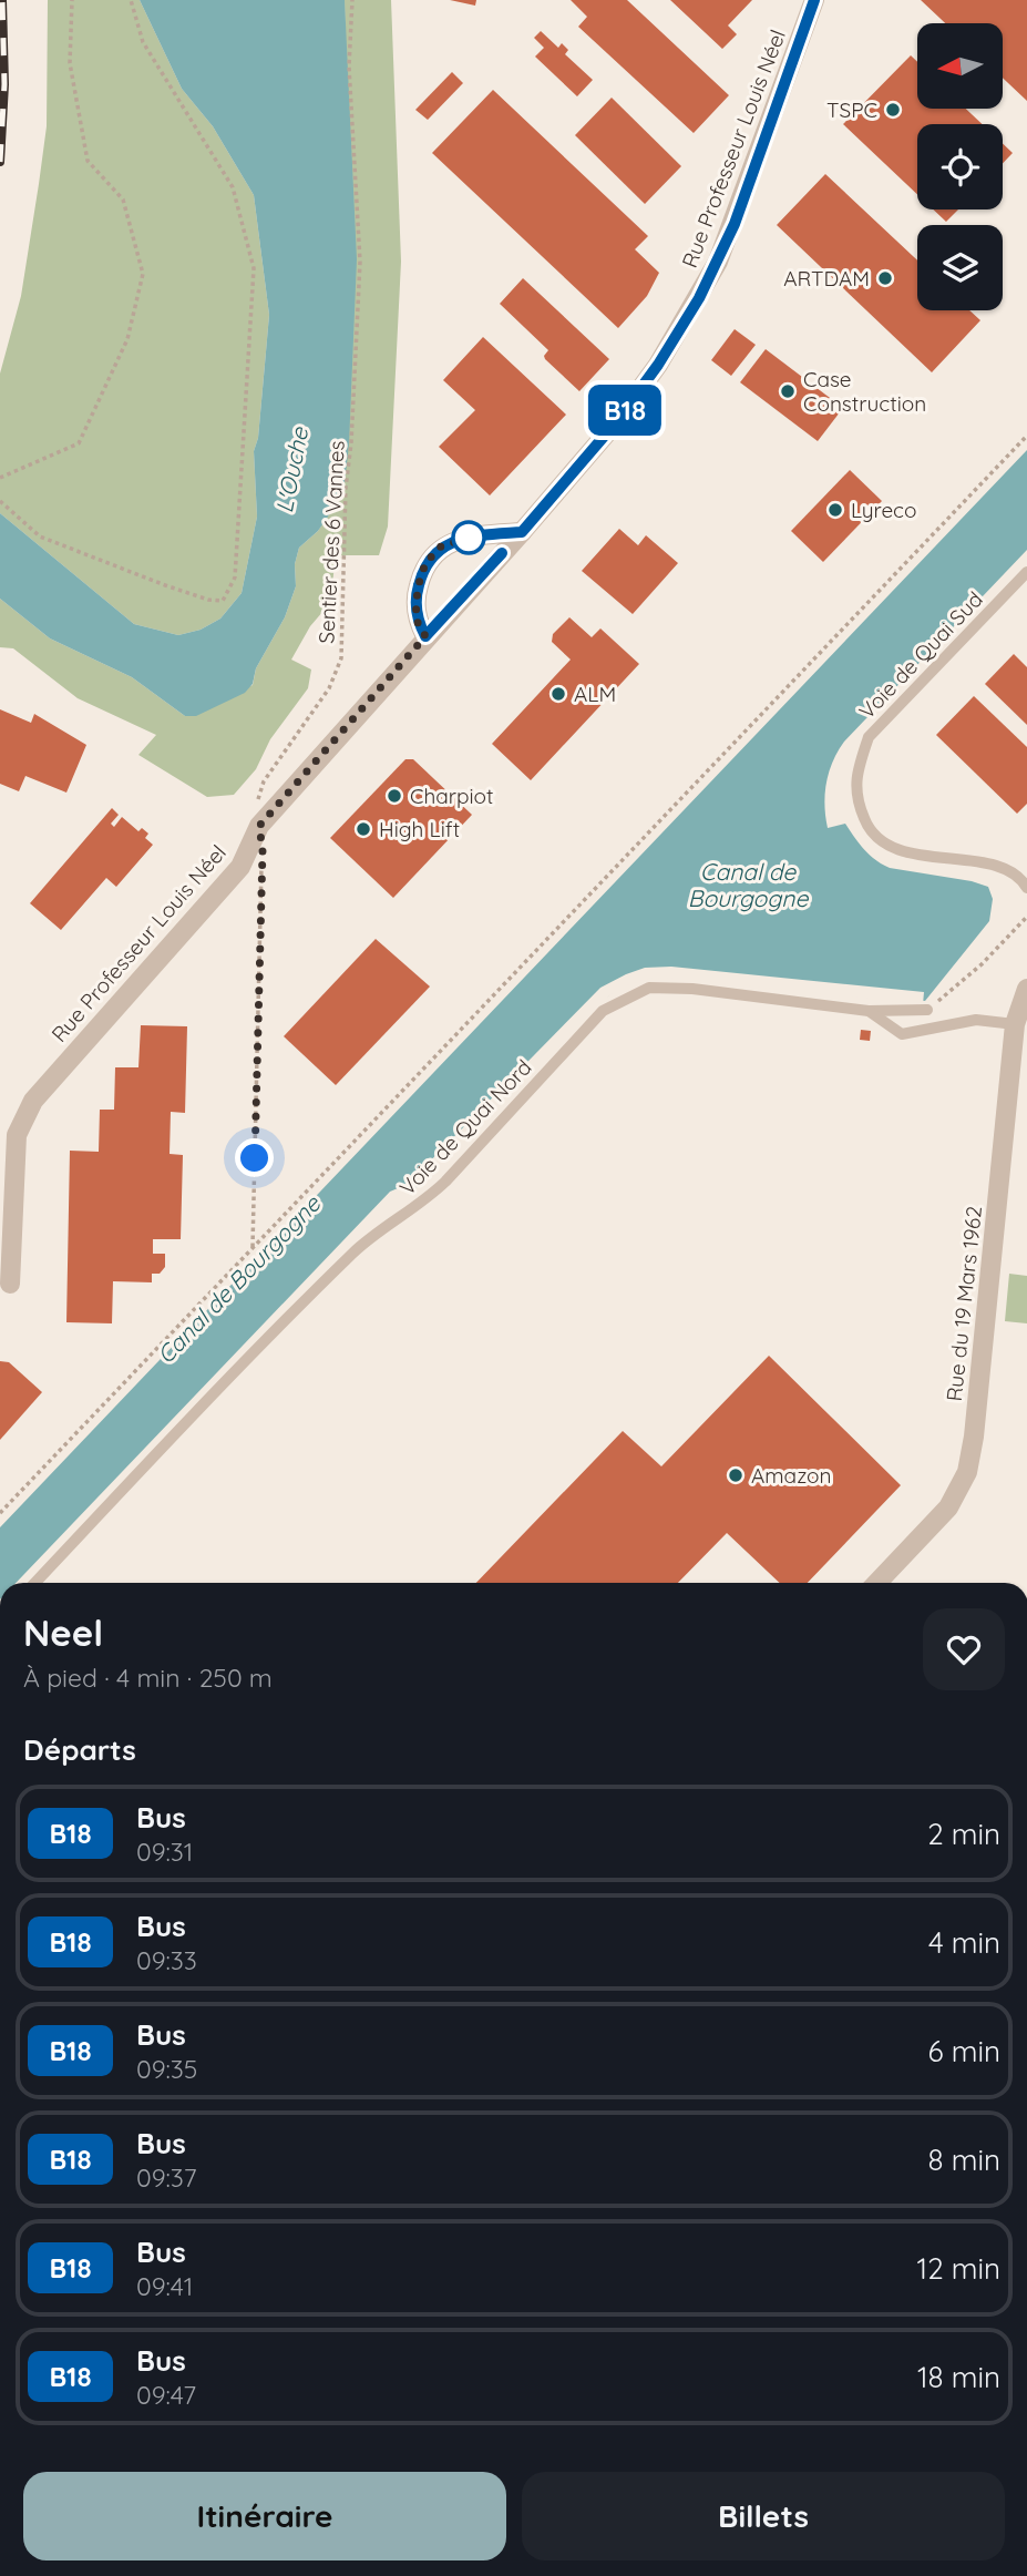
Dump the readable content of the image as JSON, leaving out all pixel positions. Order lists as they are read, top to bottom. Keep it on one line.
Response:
{"streets":{"street":["Rue Professeur Louis Néel","Rue du 19 Mars 1962"],"lane":["Voie de Quai Sud","Voie de Quai Nord"],"path":["Sentier des 6 Vannes"]},"crossings":[["Rue Professeur Louis Néel","Sentier des 6 Vannes"],["Voie de Quai Nord","Rue du 19 Mars 1962"]],"water":["L'Ouche","Canal de Bourgogne"],"places":["TSPC","ARTDAM","Case Construction","Lyreco","ALM","Charpiot","High Lift","Amazon"],"lines":["bus line B18"],"north":"left","page":{"on_map":"B18","heading":[["Neel","À pied · 4 min · 250 m"],"Départs"],"list":[{"mark":"B18","name":"Bus","note":"09:31","value":"2 min"},{"mark":"B18","name":"Bus","note":"09:33","value":"4 min"},{"mark":"B18","name":"Bus","note":"09:35","value":"6 min"},{"mark":"B18","name":"Bus","note":"09:37","value":"8 min"},{"mark":"B18","name":"Bus","note":"09:41","value":"12 min"},{"mark":"B18","name":"Bus","note":"09:47","value":"18 min"}],"buttons":["Itinéraire","Billets"]}}
